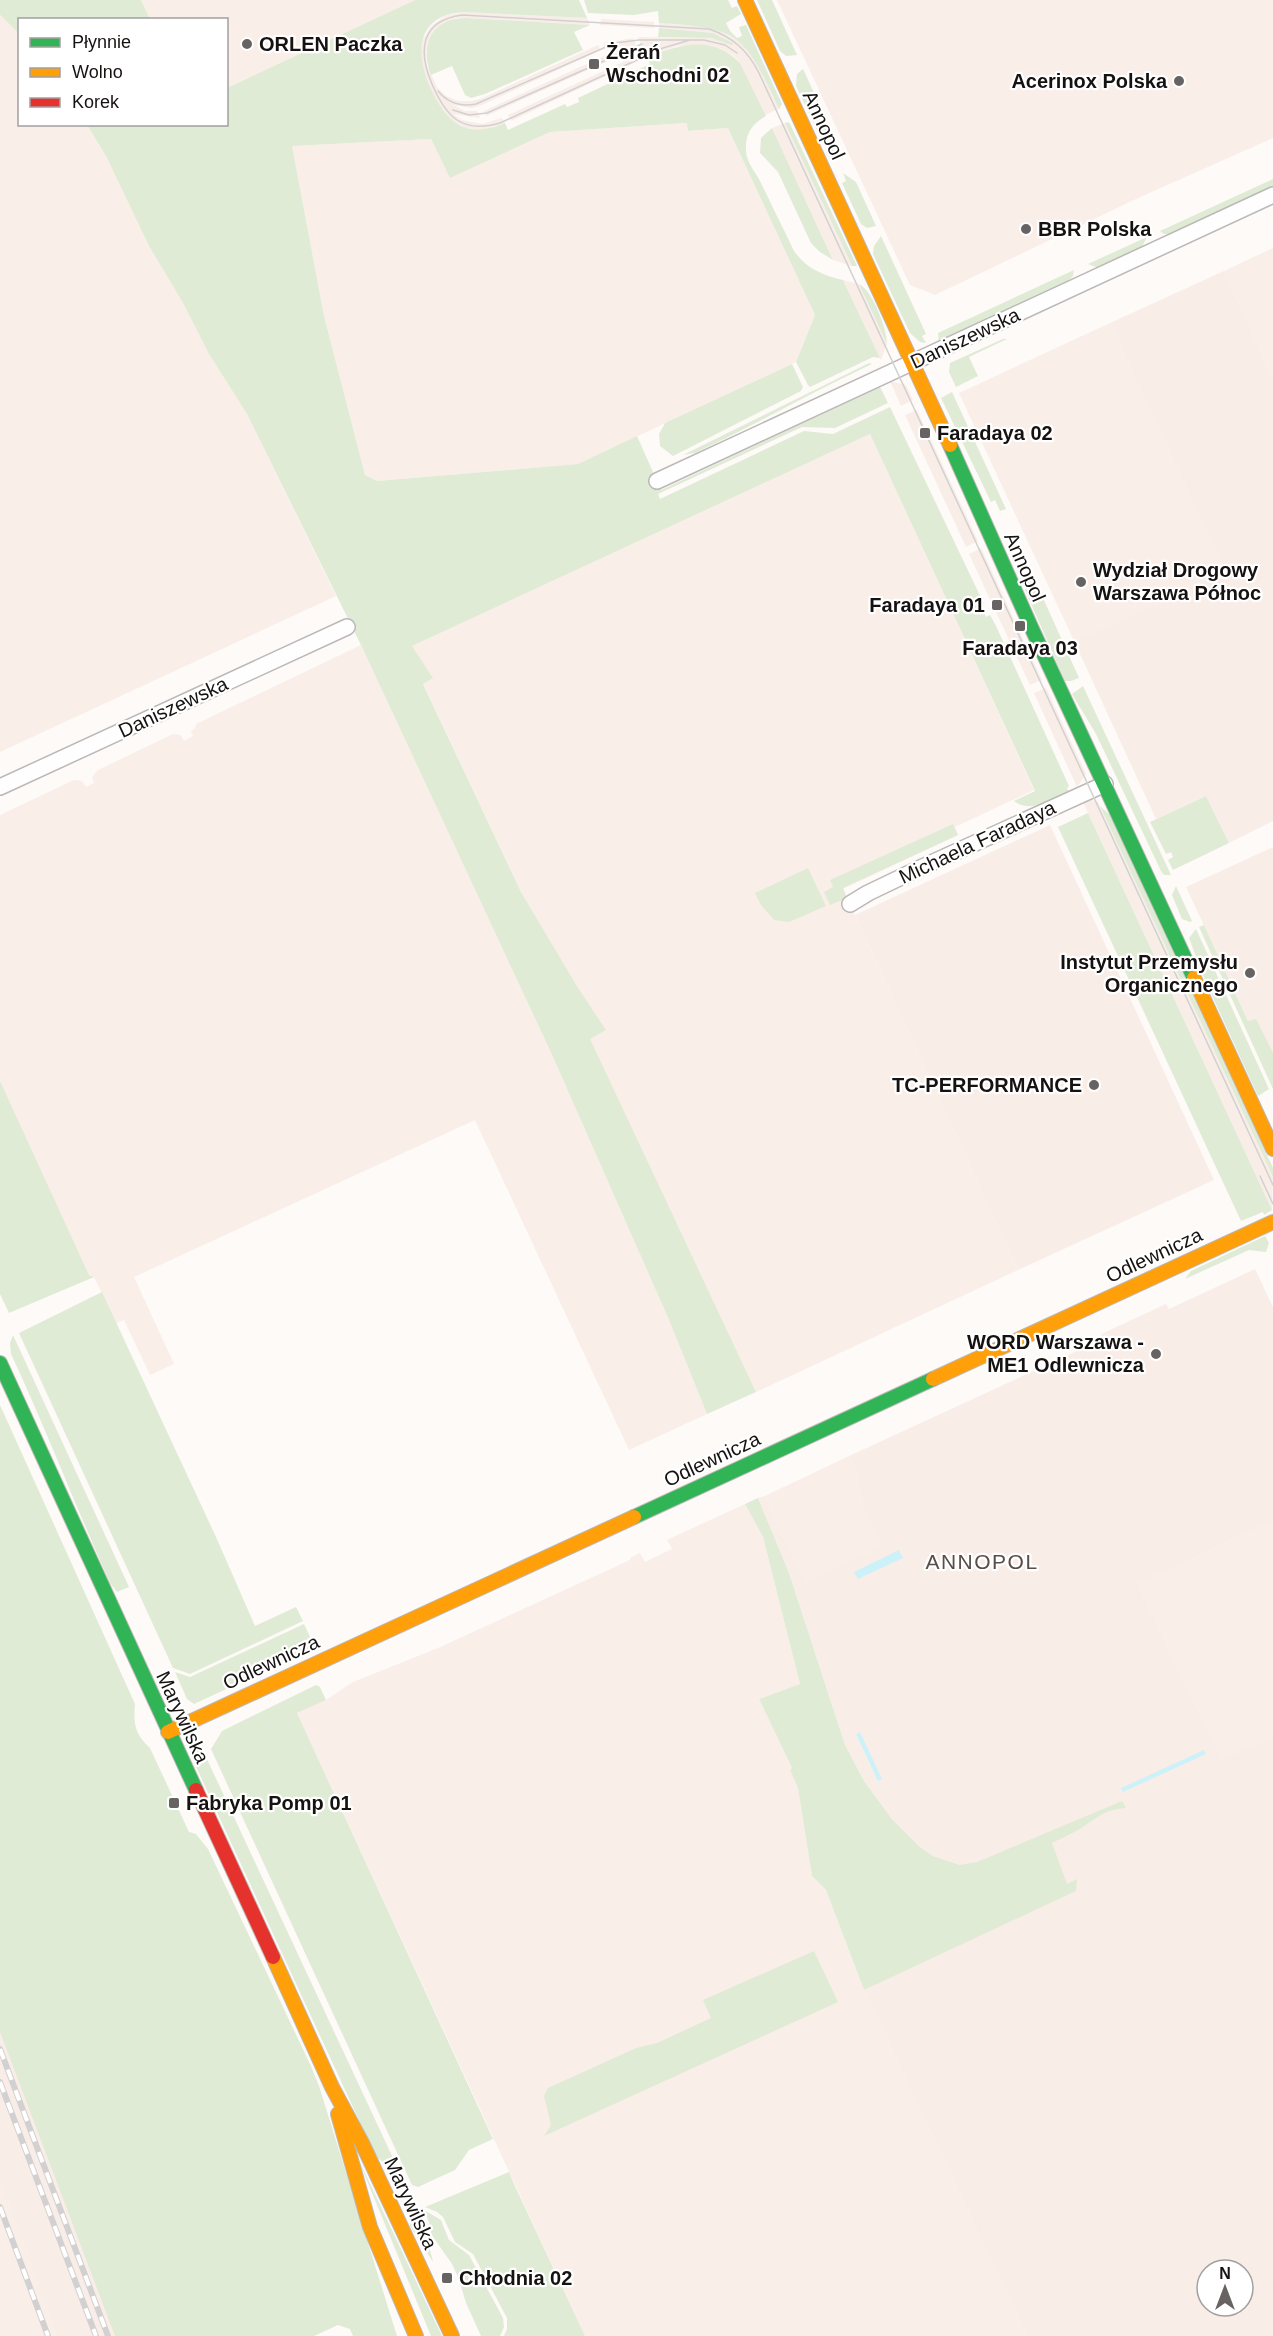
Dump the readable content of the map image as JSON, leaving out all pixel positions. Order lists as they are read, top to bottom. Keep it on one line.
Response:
{"streets":{"street":["Annopol","Daniszewska","Michaela Faradaya","Odlewnicza","Marywilska"]},"crossings":[["Annopol","Daniszewska"],["Annopol","Michaela Faradaya"],["Odlewnicza","Marywilska"]],"districts":["ANNOPOL"],"places":{"other":["ORLEN Paczka","Acerinox Polska","BBR Polska","Wydział Drogowy Warszawa Północ","Instytut Przemysłu Organicznego","TC-PERFORMANCE","WORD Warszawa - ME1 Odlewnicza"],"transit":["Żerań Wschodni 02","Faradaya 02","Faradaya 01","Faradaya 03","Fabryka Pomp 01","Chłodnia 02"]},"legend":["Płynnie","Wolno","Korek"],"north":"top"}
